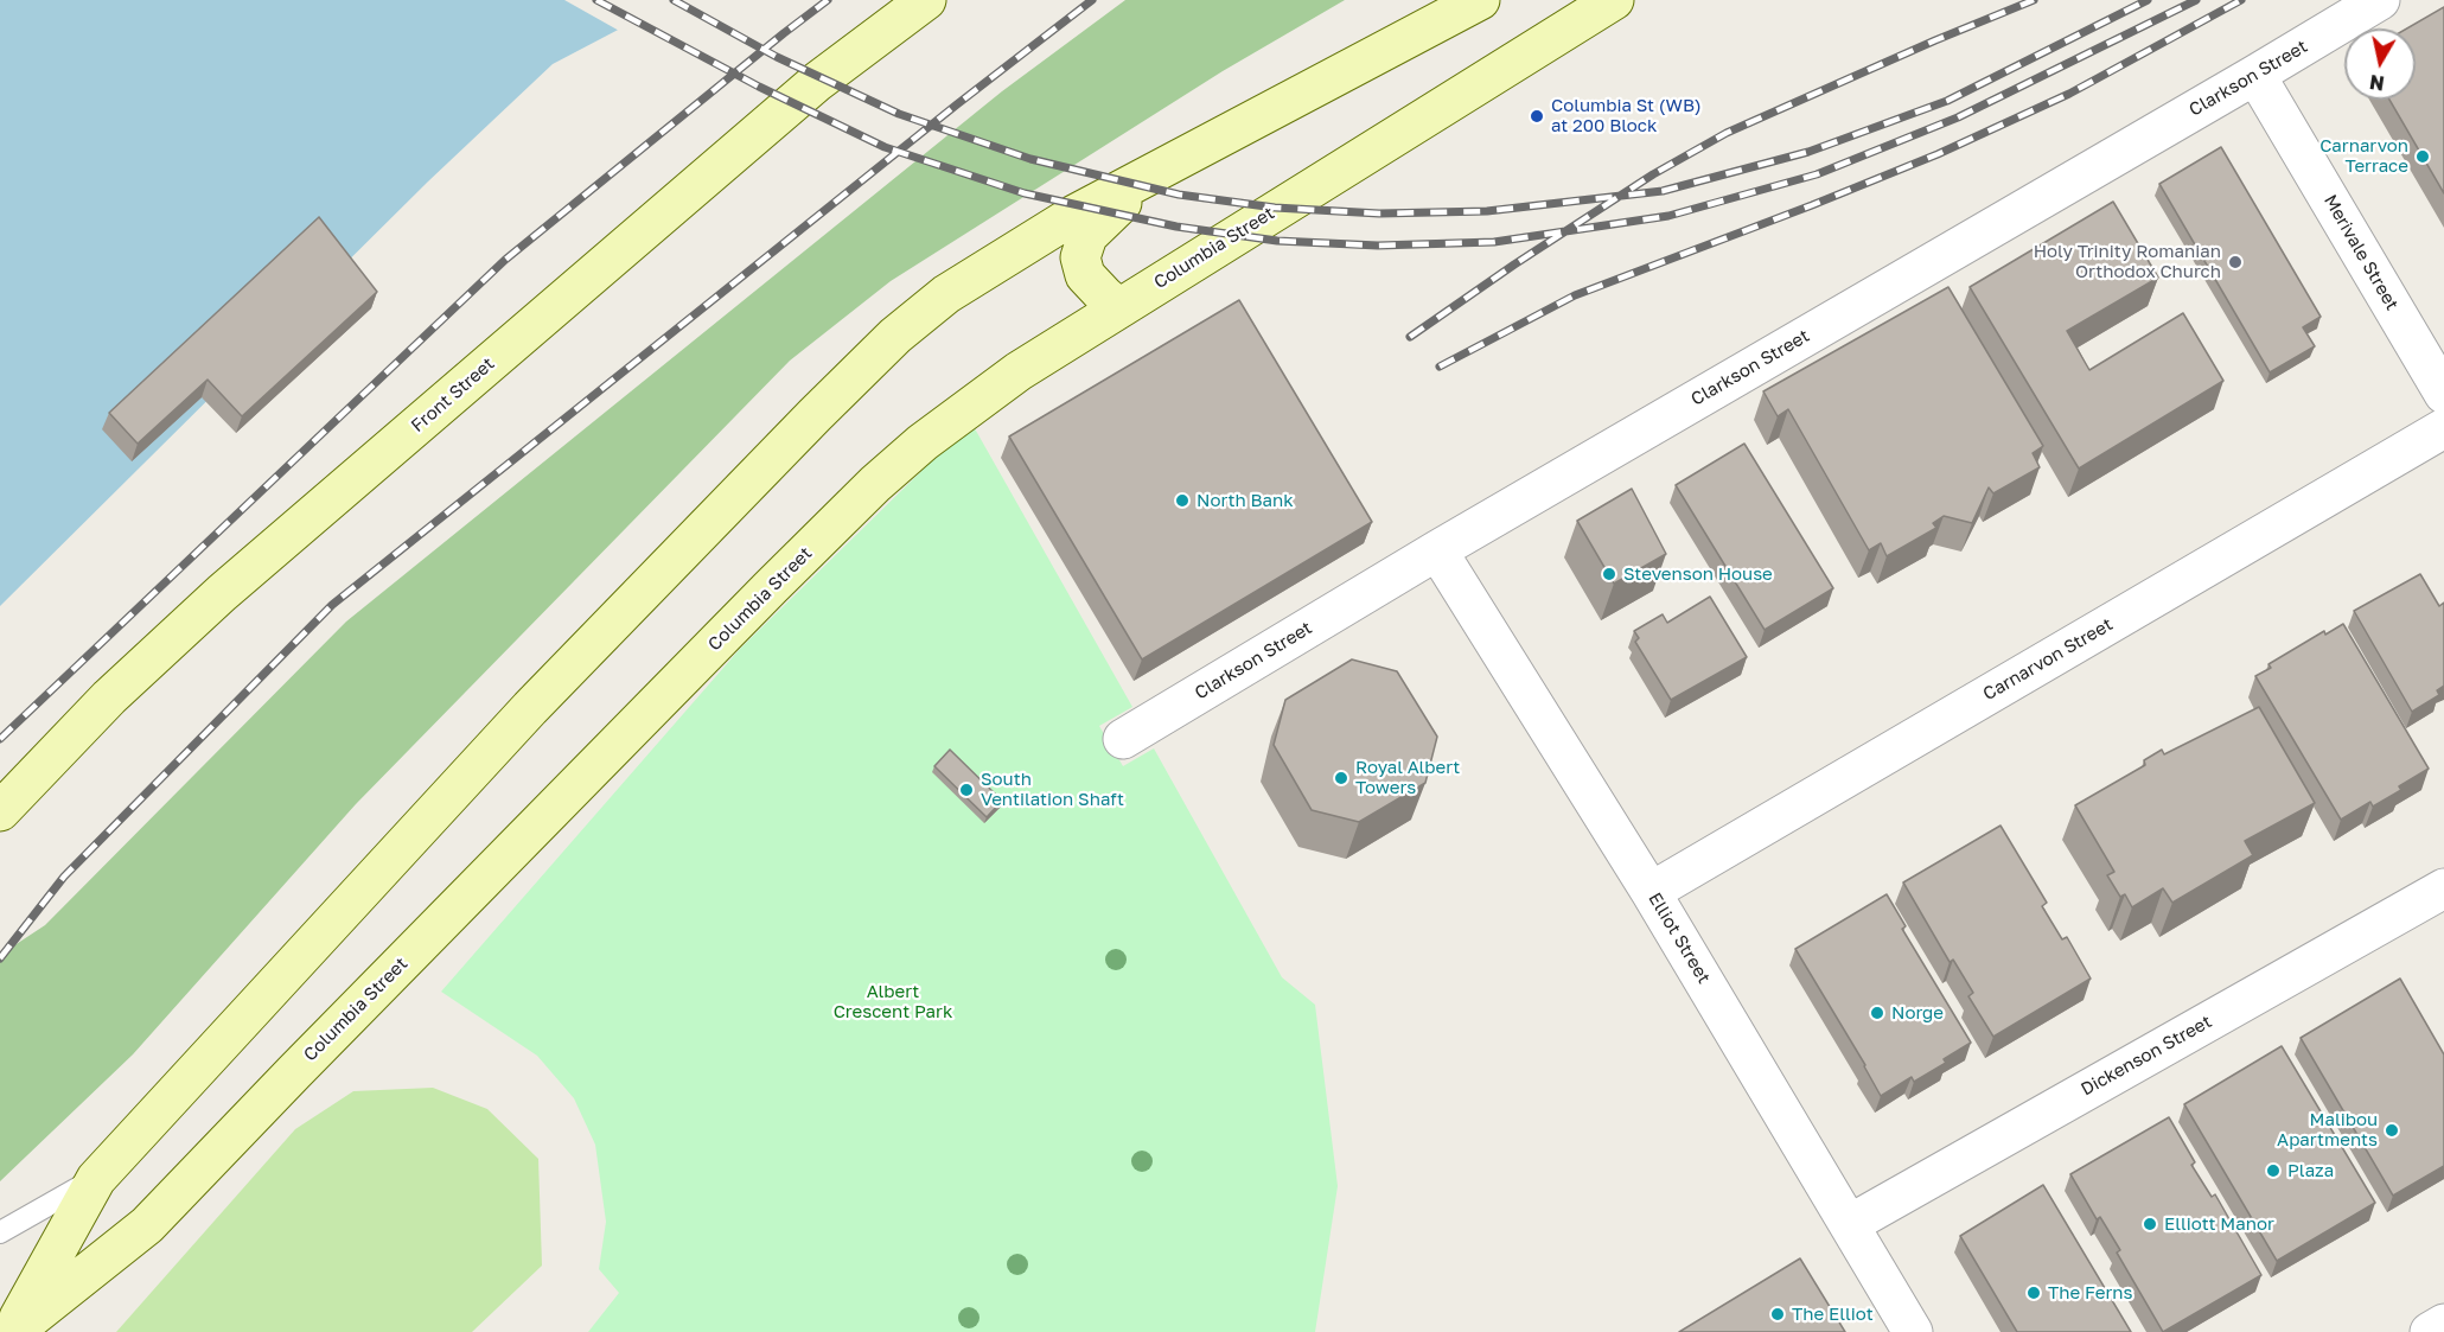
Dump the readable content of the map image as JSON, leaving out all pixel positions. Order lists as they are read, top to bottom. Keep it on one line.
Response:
{"streets":{"street":["Clarkson Street","Columbia Street","Merivale Street","Front Street","Carnarvon Street","Elliot Street","Dickenson Street"]},"crossings":[["Clarkson Street","Merivale Street"],["Clarkson Street","Elliot Street"],["Carnarvon Street","Elliot Street"],["Elliot Street","Dickenson Street"]],"parks":["Albert Crescent Park"],"places":["Columbia St (WB) at 200 Block","Carnarvon Terrace","Holy Trinity Romanian Orthodox Church","North Bank","Stevenson House","Royal Albert Towers","South Ventilation Shaft","Norge","Malibou Apartments","Plaza","Elliott Manor","The Ferns","The Elliot"],"north":"bottom"}
